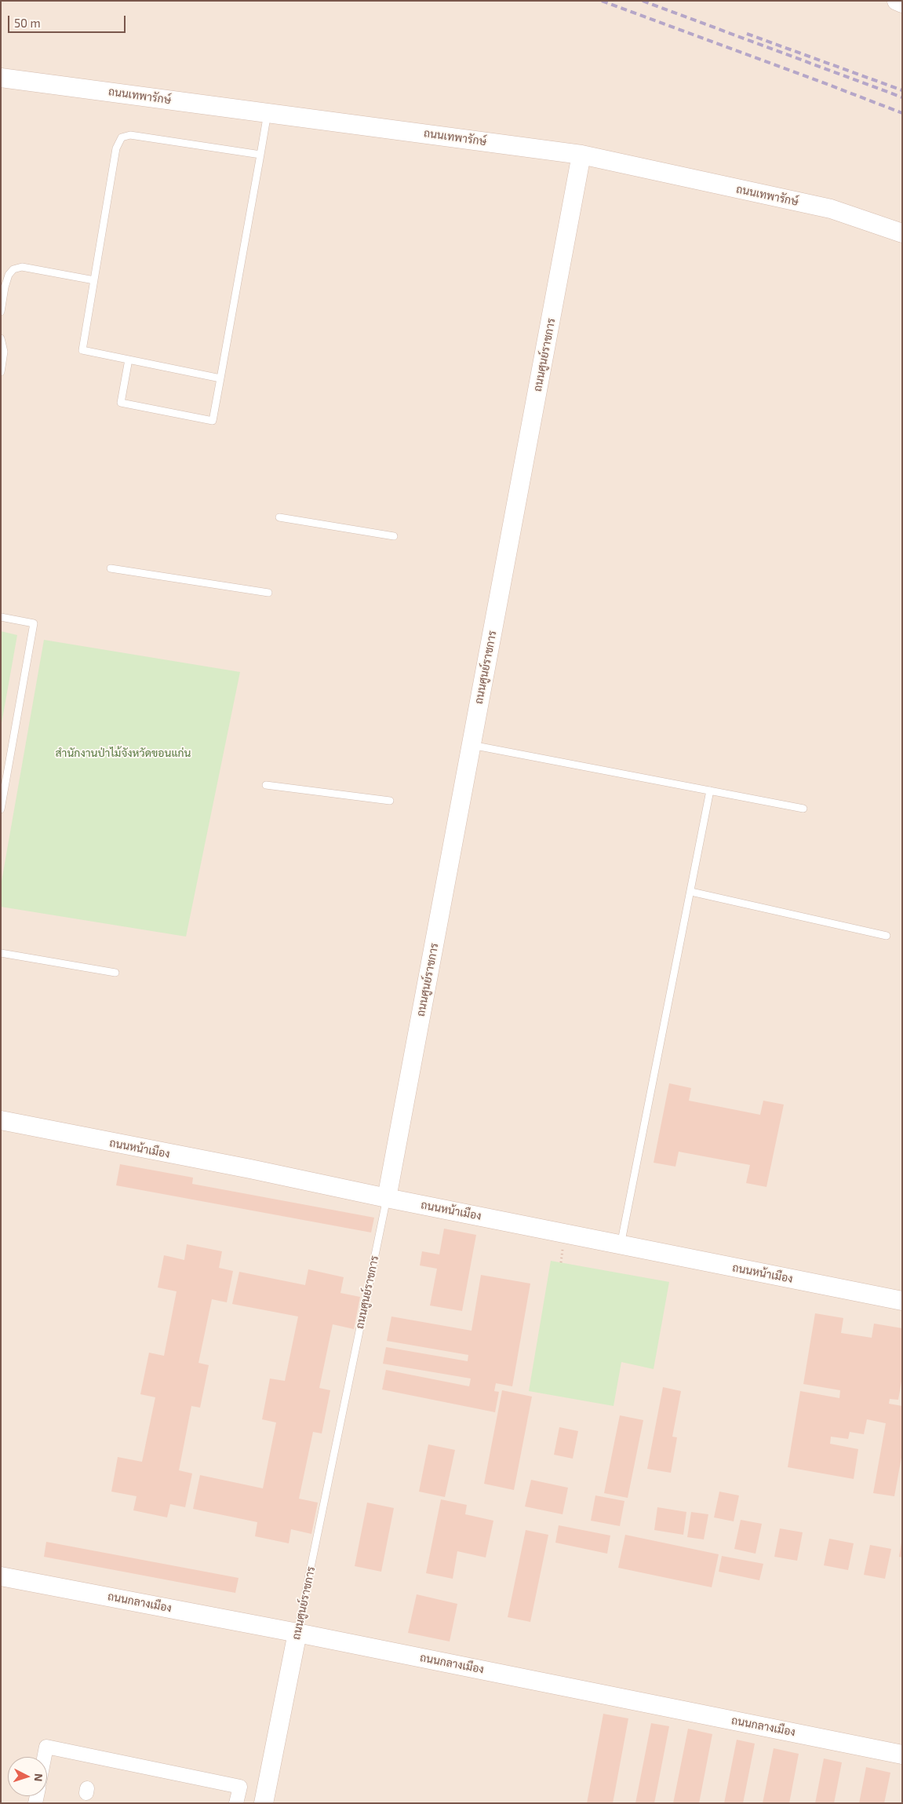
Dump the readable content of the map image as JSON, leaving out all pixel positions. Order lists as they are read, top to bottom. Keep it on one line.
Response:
{"streets":{"street":["ถนนเทพารักษ์","ถนนศูนย์ราชการ","ถนนหน้าเมือง","ถนนกลางเมือง"]},"crossings":[["ถนนเทพารักษ์","ถนนศูนย์ราชการ"],["ถนนศูนย์ราชการ","ถนนหน้าเมือง"],["ถนนศูนย์ราชการ","ถนนกลางเมือง"]],"parks":["สำนักงานป่าไม้จังหวัดขอนแก่น"],"scale_bar":"50 m","north":"right"}
